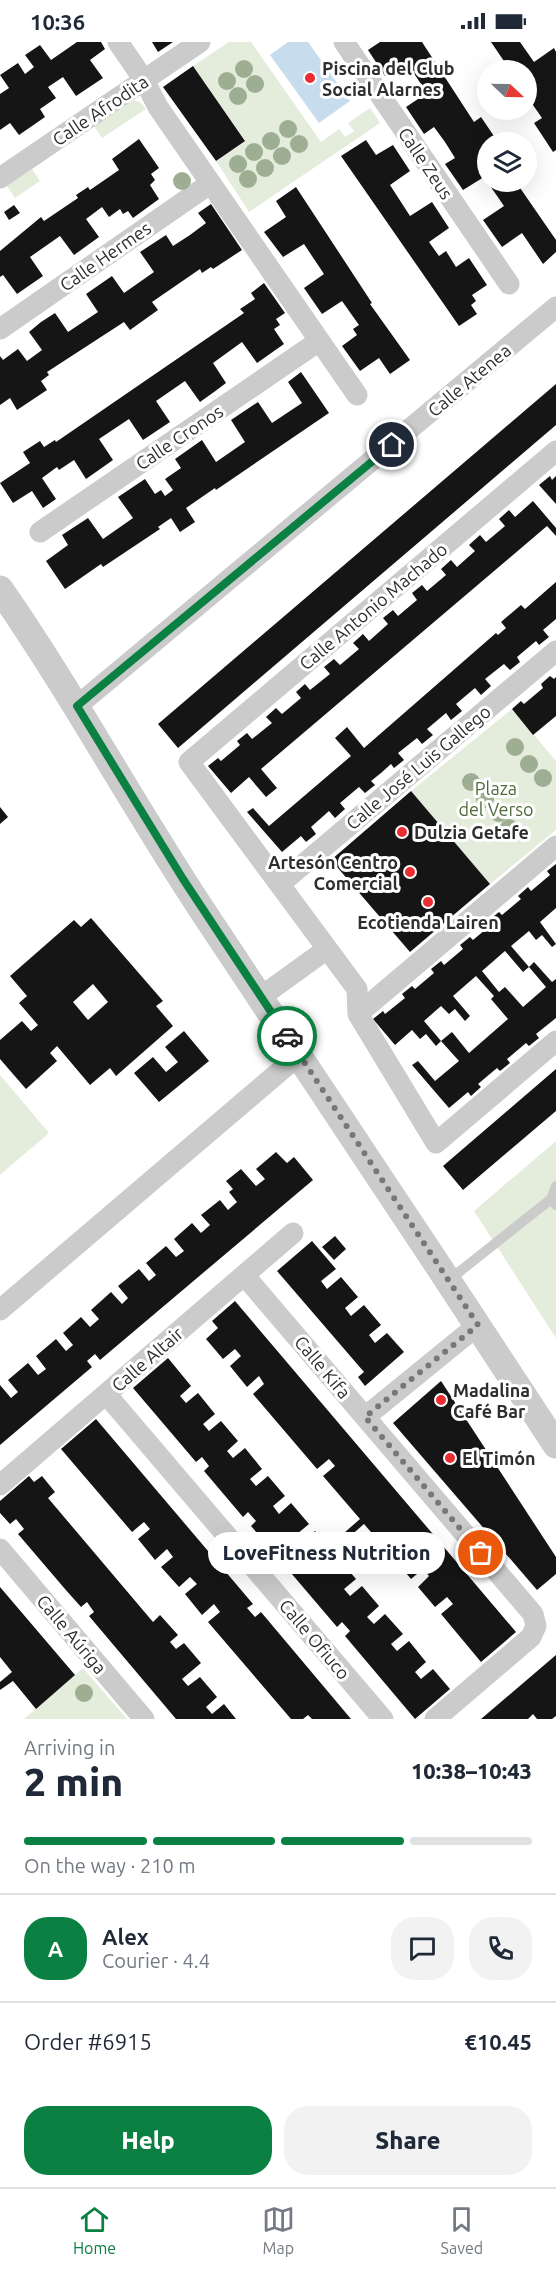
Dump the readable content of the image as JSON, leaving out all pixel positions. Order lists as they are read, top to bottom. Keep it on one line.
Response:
{"streets":{"street":["Calle Afrodita","Calle Zeus","Calle Hermes","Calle Atenea","Calle Cronos","Calle Antonio Machado","Calle José Luis Gallego","Calle Altair","Calle Kifa","Calle Aúriga","Calle Ofiuco"]},"crossings":[["Calle Antonio Machado","Calle José Luis Gallego"],["Calle Altair","Calle Kifa"],["Calle Altair","Calle Ofiuco"]],"parks":["Plaza del Verso"],"places":["Piscina del Club Social Alarnes","Dulzia Getafe","Artesón Centro Comercial","Ecotienda Lairen","Madalina Café Bar","El Timón","LoveFitness Nutrition"],"north":"right","page":{"status":"10:36","bubble":"LoveFitness Nutrition","heading":["2 min","Arriving in","10:38–10:43"],"panel":["Alex","Courier · 4.4","Order #6915","€10.45"],"bar":"On the way · 210 m","round":"A","buttons":["Help","Share"],"tabs":["Home","Map","Saved"]}}
